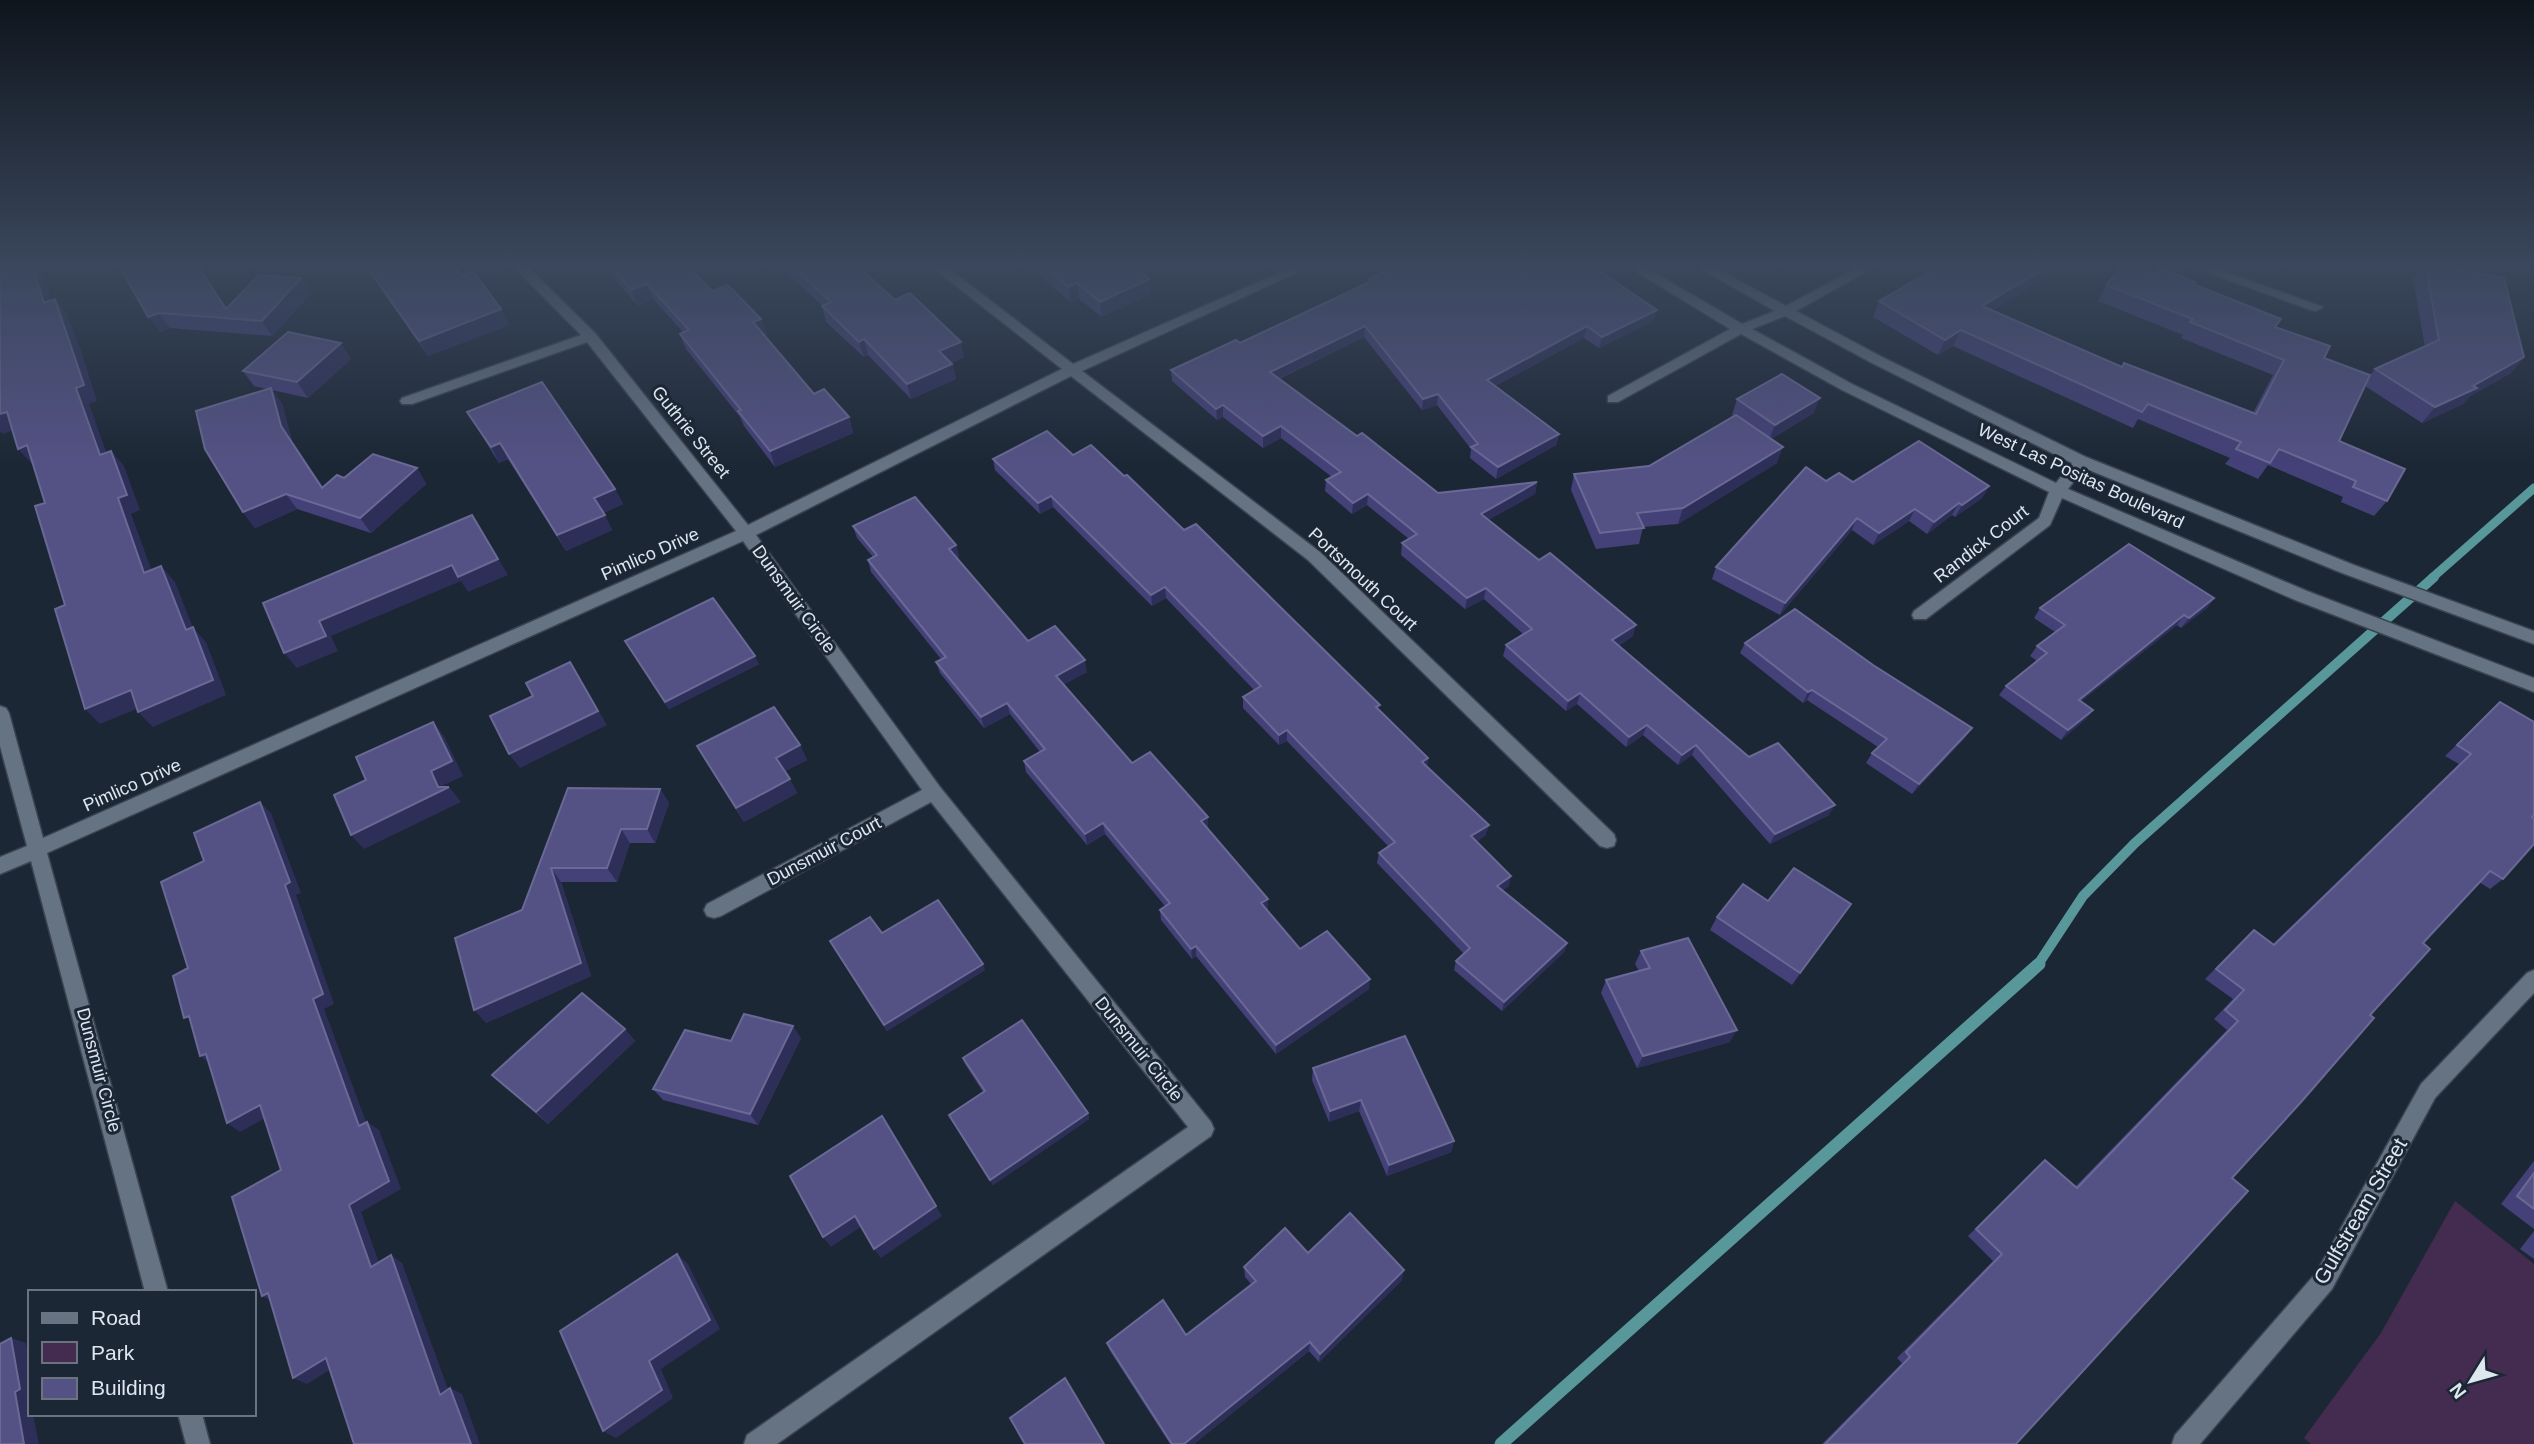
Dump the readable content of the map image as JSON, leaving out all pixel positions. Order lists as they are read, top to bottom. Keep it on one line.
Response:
{"streets":{"street":["Guthrie Street","West Las Positas Boulevard","Randick Court","Pimlico Drive","Portsmouth Court","Dunsmuir Circle","Dunsmuir Court","Gulfstream Street"]},"crossings":[["Guthrie Street","Pimlico Drive"],["Guthrie Street","Dunsmuir Circle"],["West Las Positas Boulevard","Randick Court"],["Pimlico Drive","Portsmouth Court"],["Pimlico Drive","Dunsmuir Circle"],["Dunsmuir Circle","Dunsmuir Court"]],"legend":["Road","Park","Building"],"north":"bottom left"}
